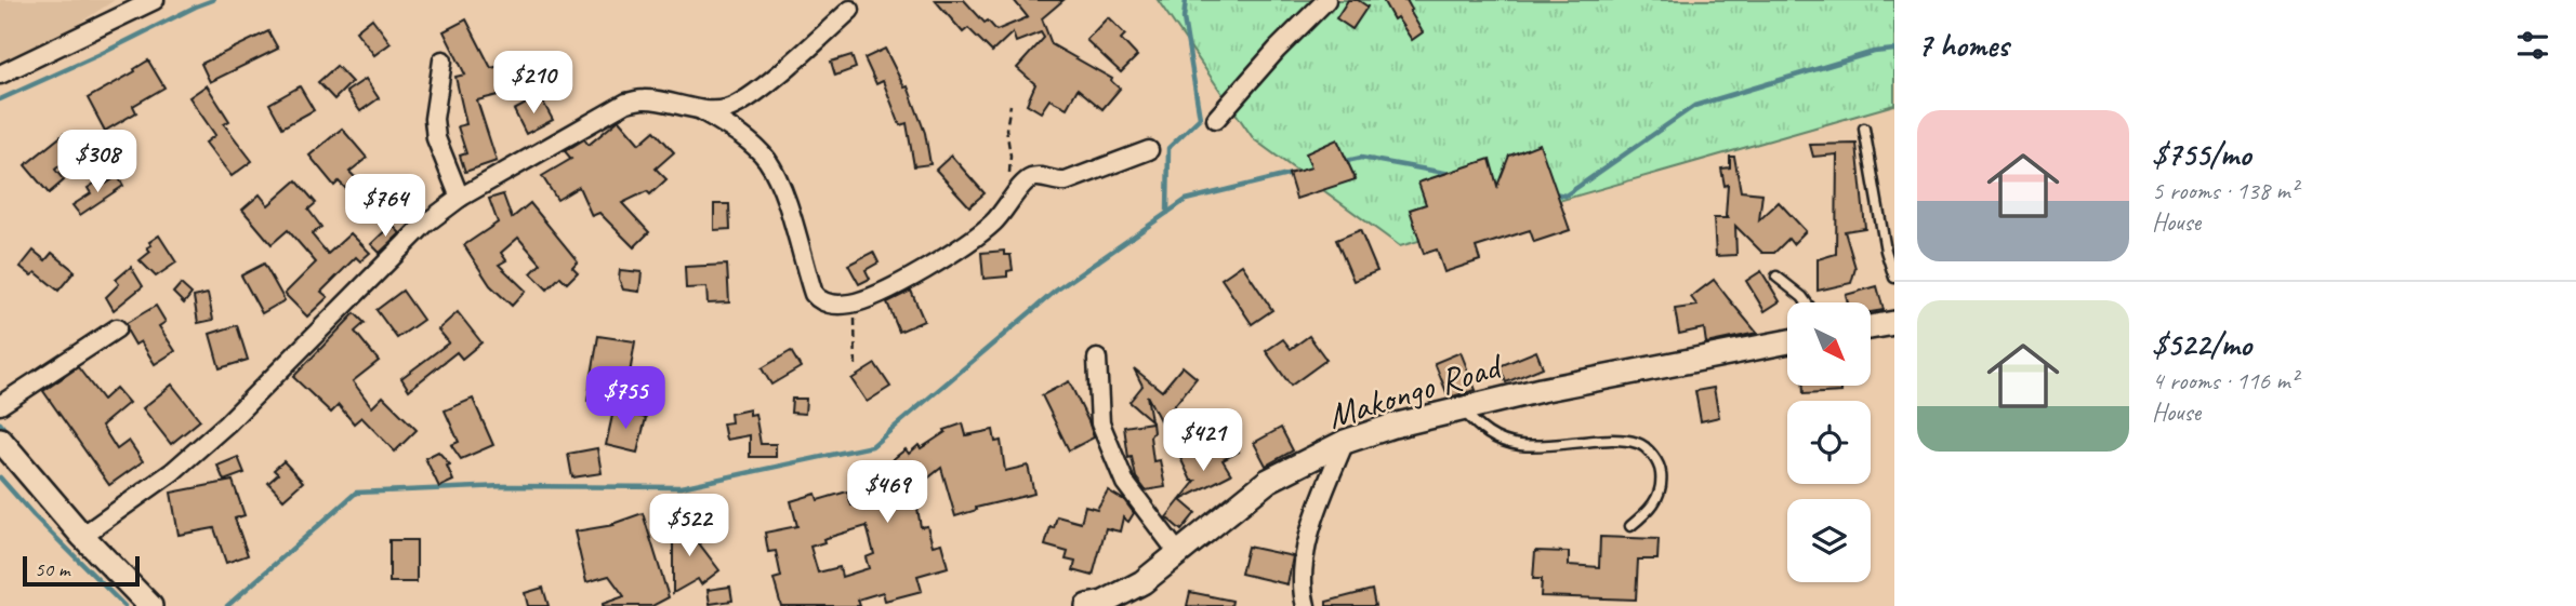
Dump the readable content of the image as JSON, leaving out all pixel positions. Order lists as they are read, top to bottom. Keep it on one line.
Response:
{"streets":{"street":["Makongo Road"]},"scale_bar":"50 m","north":"bottom right","page":{"heading":"7 homes","price":["$210","$308","$764","$755","$421","$469","$522"],"list":[{"name":"$755/mo","note":"5 rooms · 138 m² · House"},{"name":"$522/mo","note":"4 rooms · 116 m² · House"}],"scale":"50 m"}}
